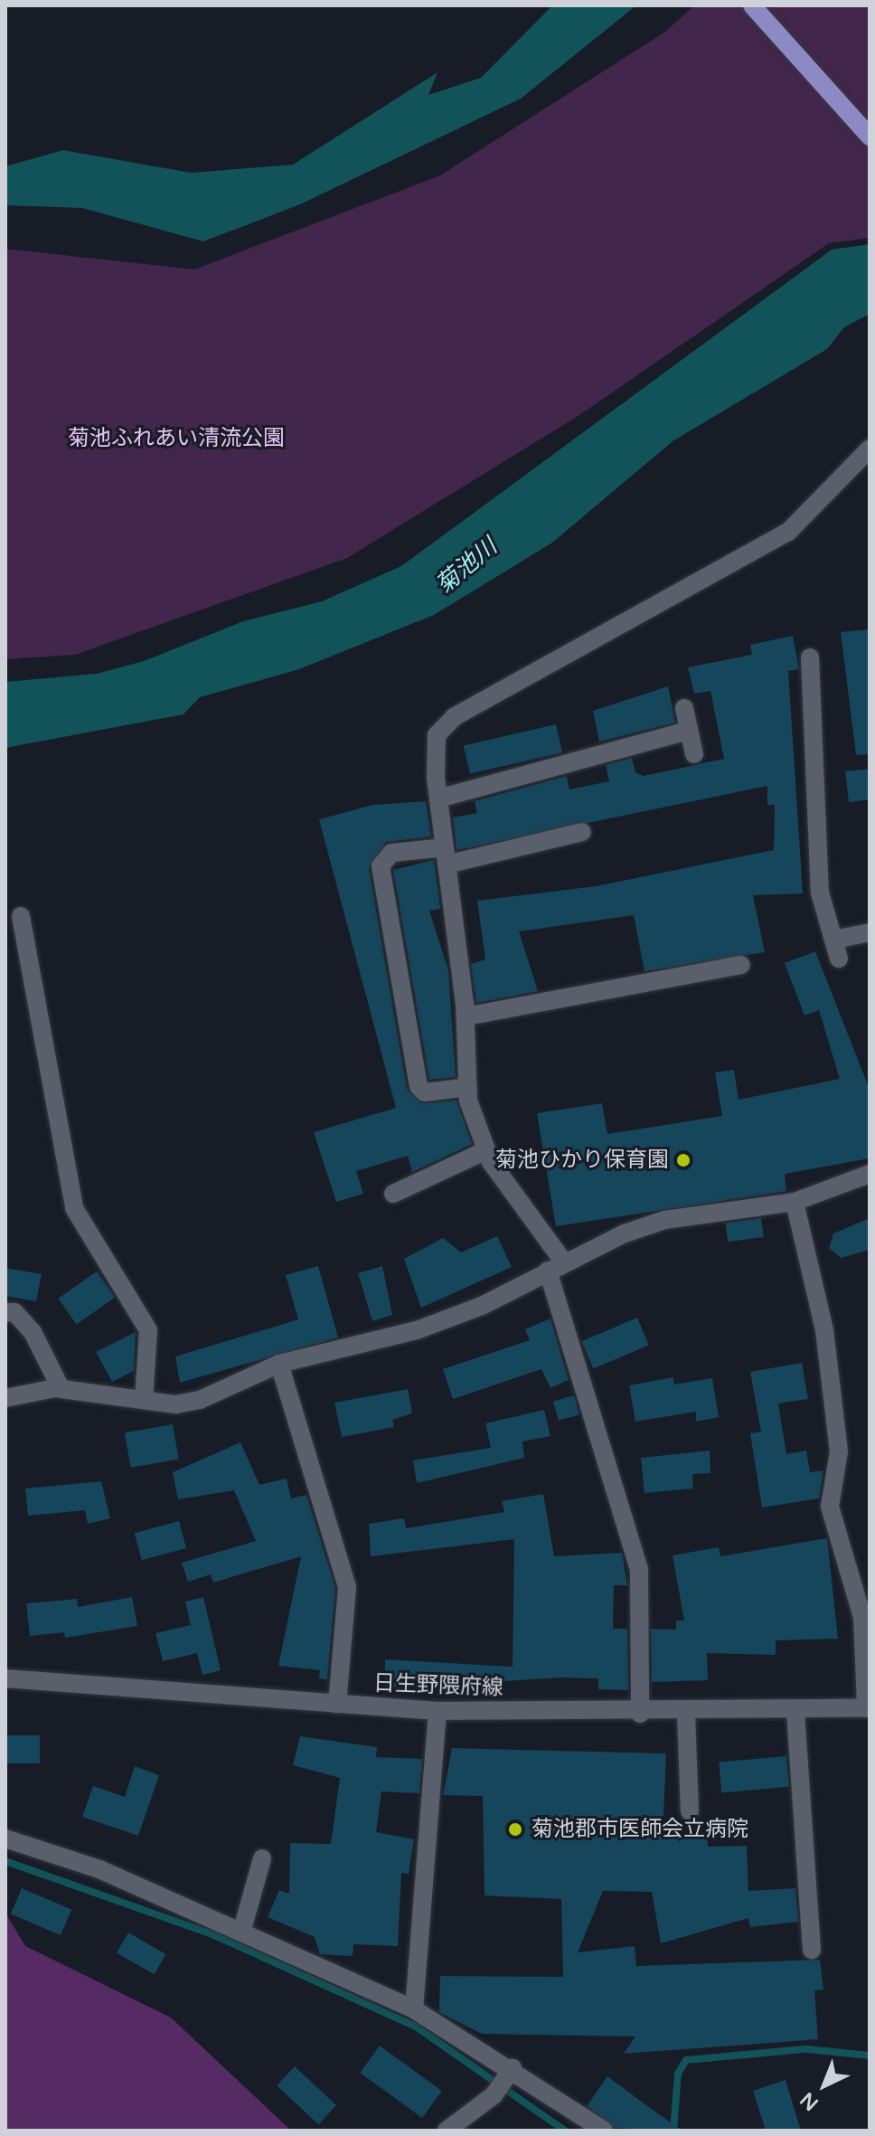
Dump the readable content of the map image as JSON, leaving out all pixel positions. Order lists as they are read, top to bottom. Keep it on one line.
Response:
{"streets":{"street":["日生野隈府線"]},"water":["菊池川"],"parks":["菊池ふれあい清流公園"],"places":["菊池ひかり保育園","菊池郡市医師会立病院"],"north":"bottom left"}
